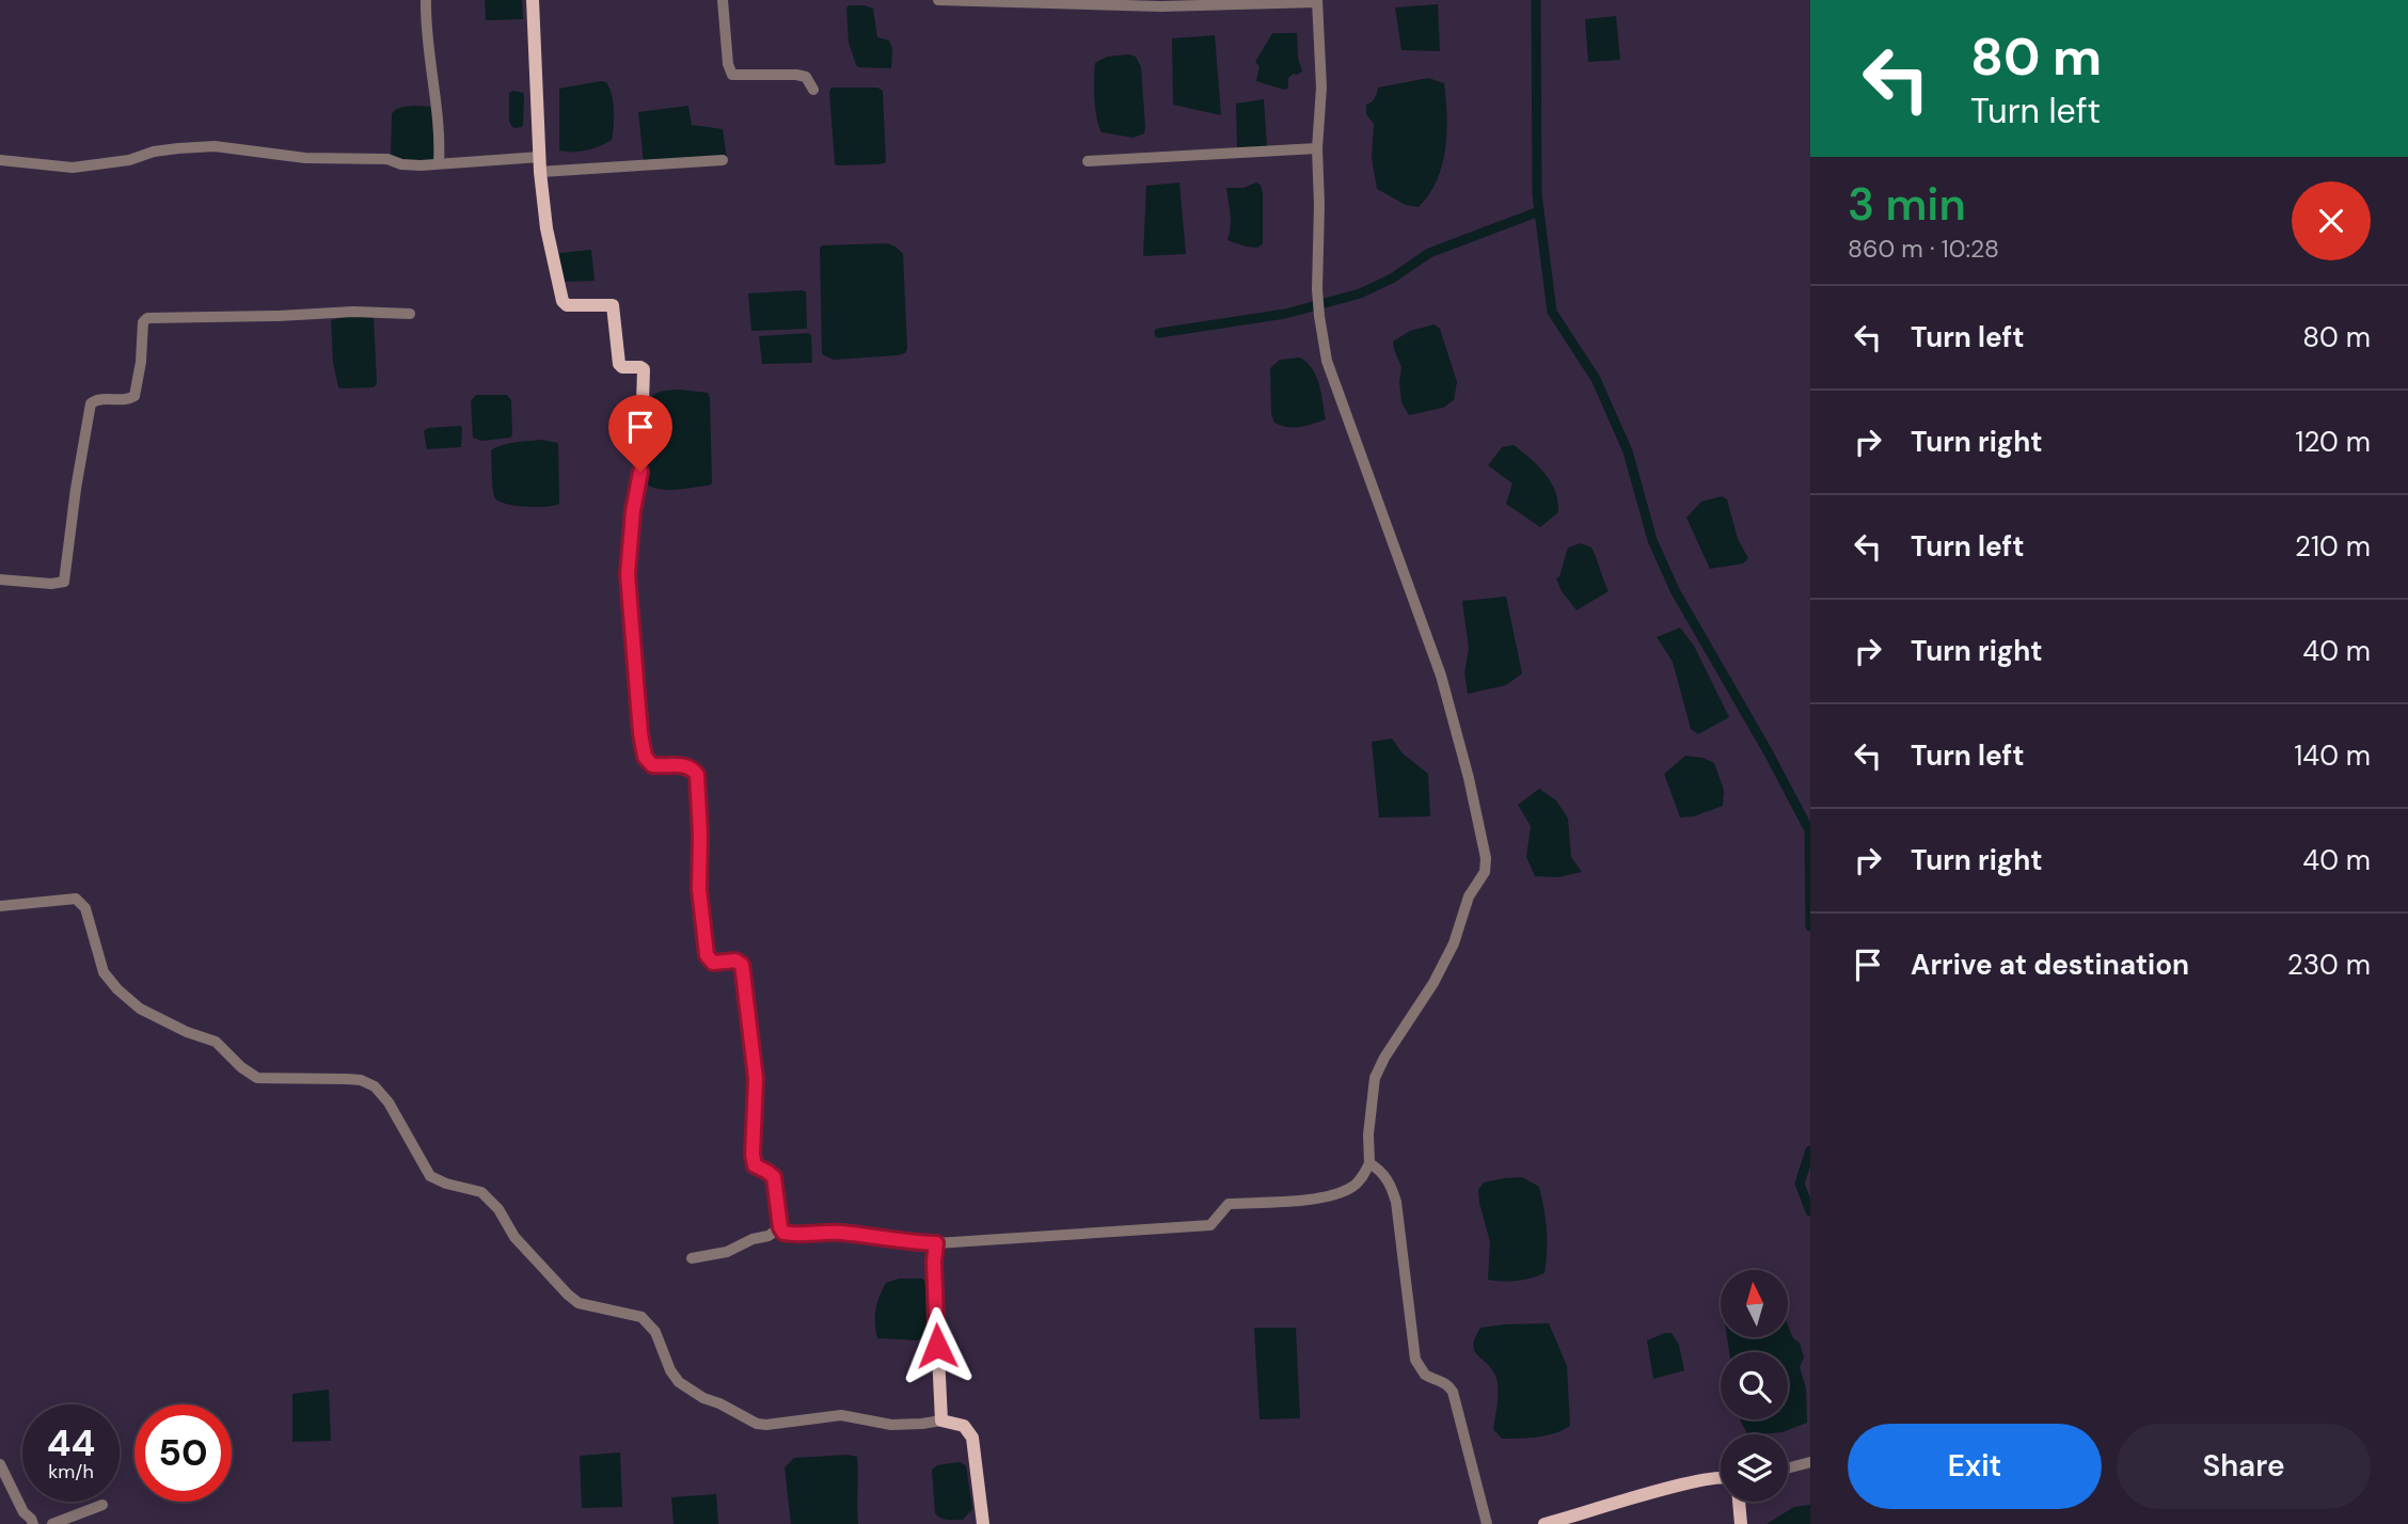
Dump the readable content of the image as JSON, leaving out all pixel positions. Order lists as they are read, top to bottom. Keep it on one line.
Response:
{"north":"top","page":{"turn":["80 m","Turn left"],"heading":["3 min","860 m · 10:28"],"list":[{"name":"Turn left","value":"80 m"},{"name":"Turn right","value":"120 m"},{"name":"Turn left","value":"210 m"},{"name":"Turn right","value":"40 m"},{"name":"Turn left","value":"140 m"},{"name":"Turn right","value":"40 m"},{"name":"Arrive at destination","value":"230 m"}],"speed":"44 km/h","limit":"50","buttons":["Exit","Share"]}}
